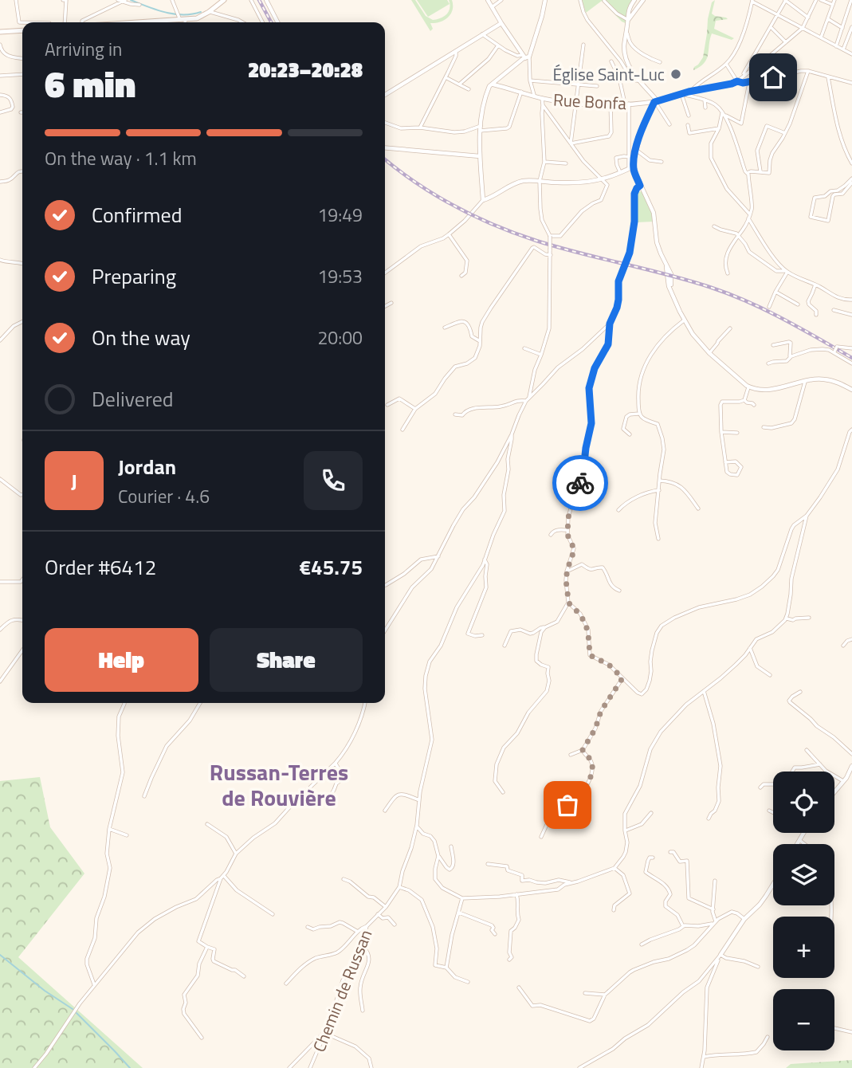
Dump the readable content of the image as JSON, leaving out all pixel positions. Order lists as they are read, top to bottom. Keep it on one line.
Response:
{"streets":{"street":["Rue Bonfa","Chemin de Russan"]},"districts":["Russan-Terres de Rouvière"],"places":["Église Saint-Luc"],"page":{"heading":["6 min","Arriving in","20:23–20:28"],"panel":["Jordan","Courier · 4.6","Order #6412","€45.75"],"bar":"On the way · 1.1 km","list":[["Confirmed","19:49"],["Preparing","19:53"],["On the way","20:00"],"Delivered"],"round":"J","buttons":["Help","Share"],"map_buttons":["+","−"]}}
